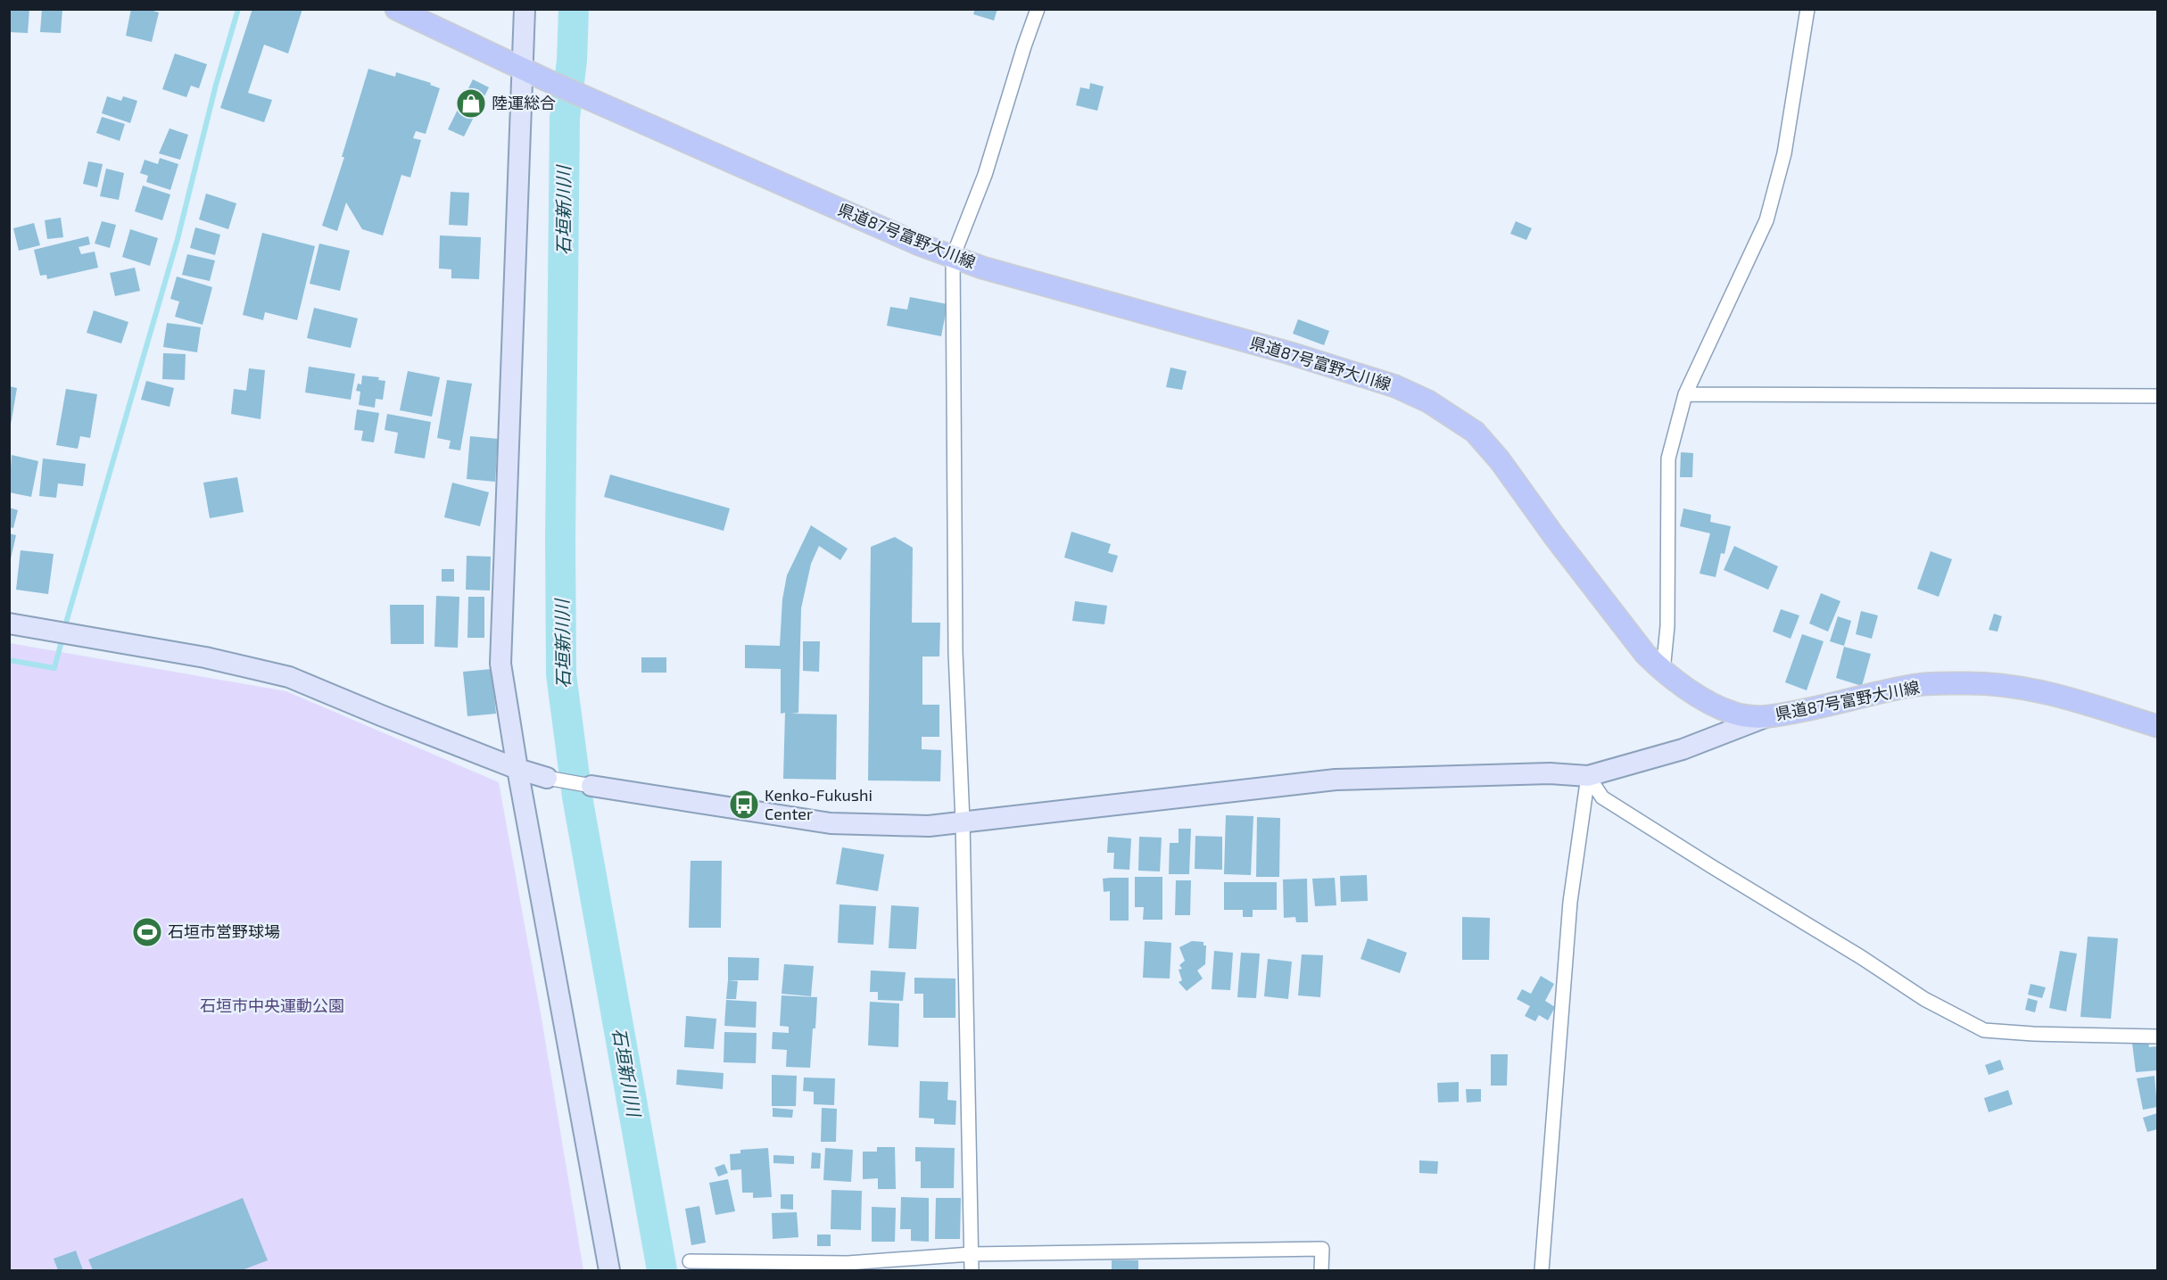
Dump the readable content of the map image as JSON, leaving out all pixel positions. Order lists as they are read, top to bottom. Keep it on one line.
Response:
{"streets":{"main road":["県道87号富野大川線"]},"water":["石垣新川川"],"parks":["石垣市中央運動公園"],"places":{"shop":["陸運総合"],"bus stop":["Kenko-Fukushi Center"],"sports":["石垣市営野球場"]}}
